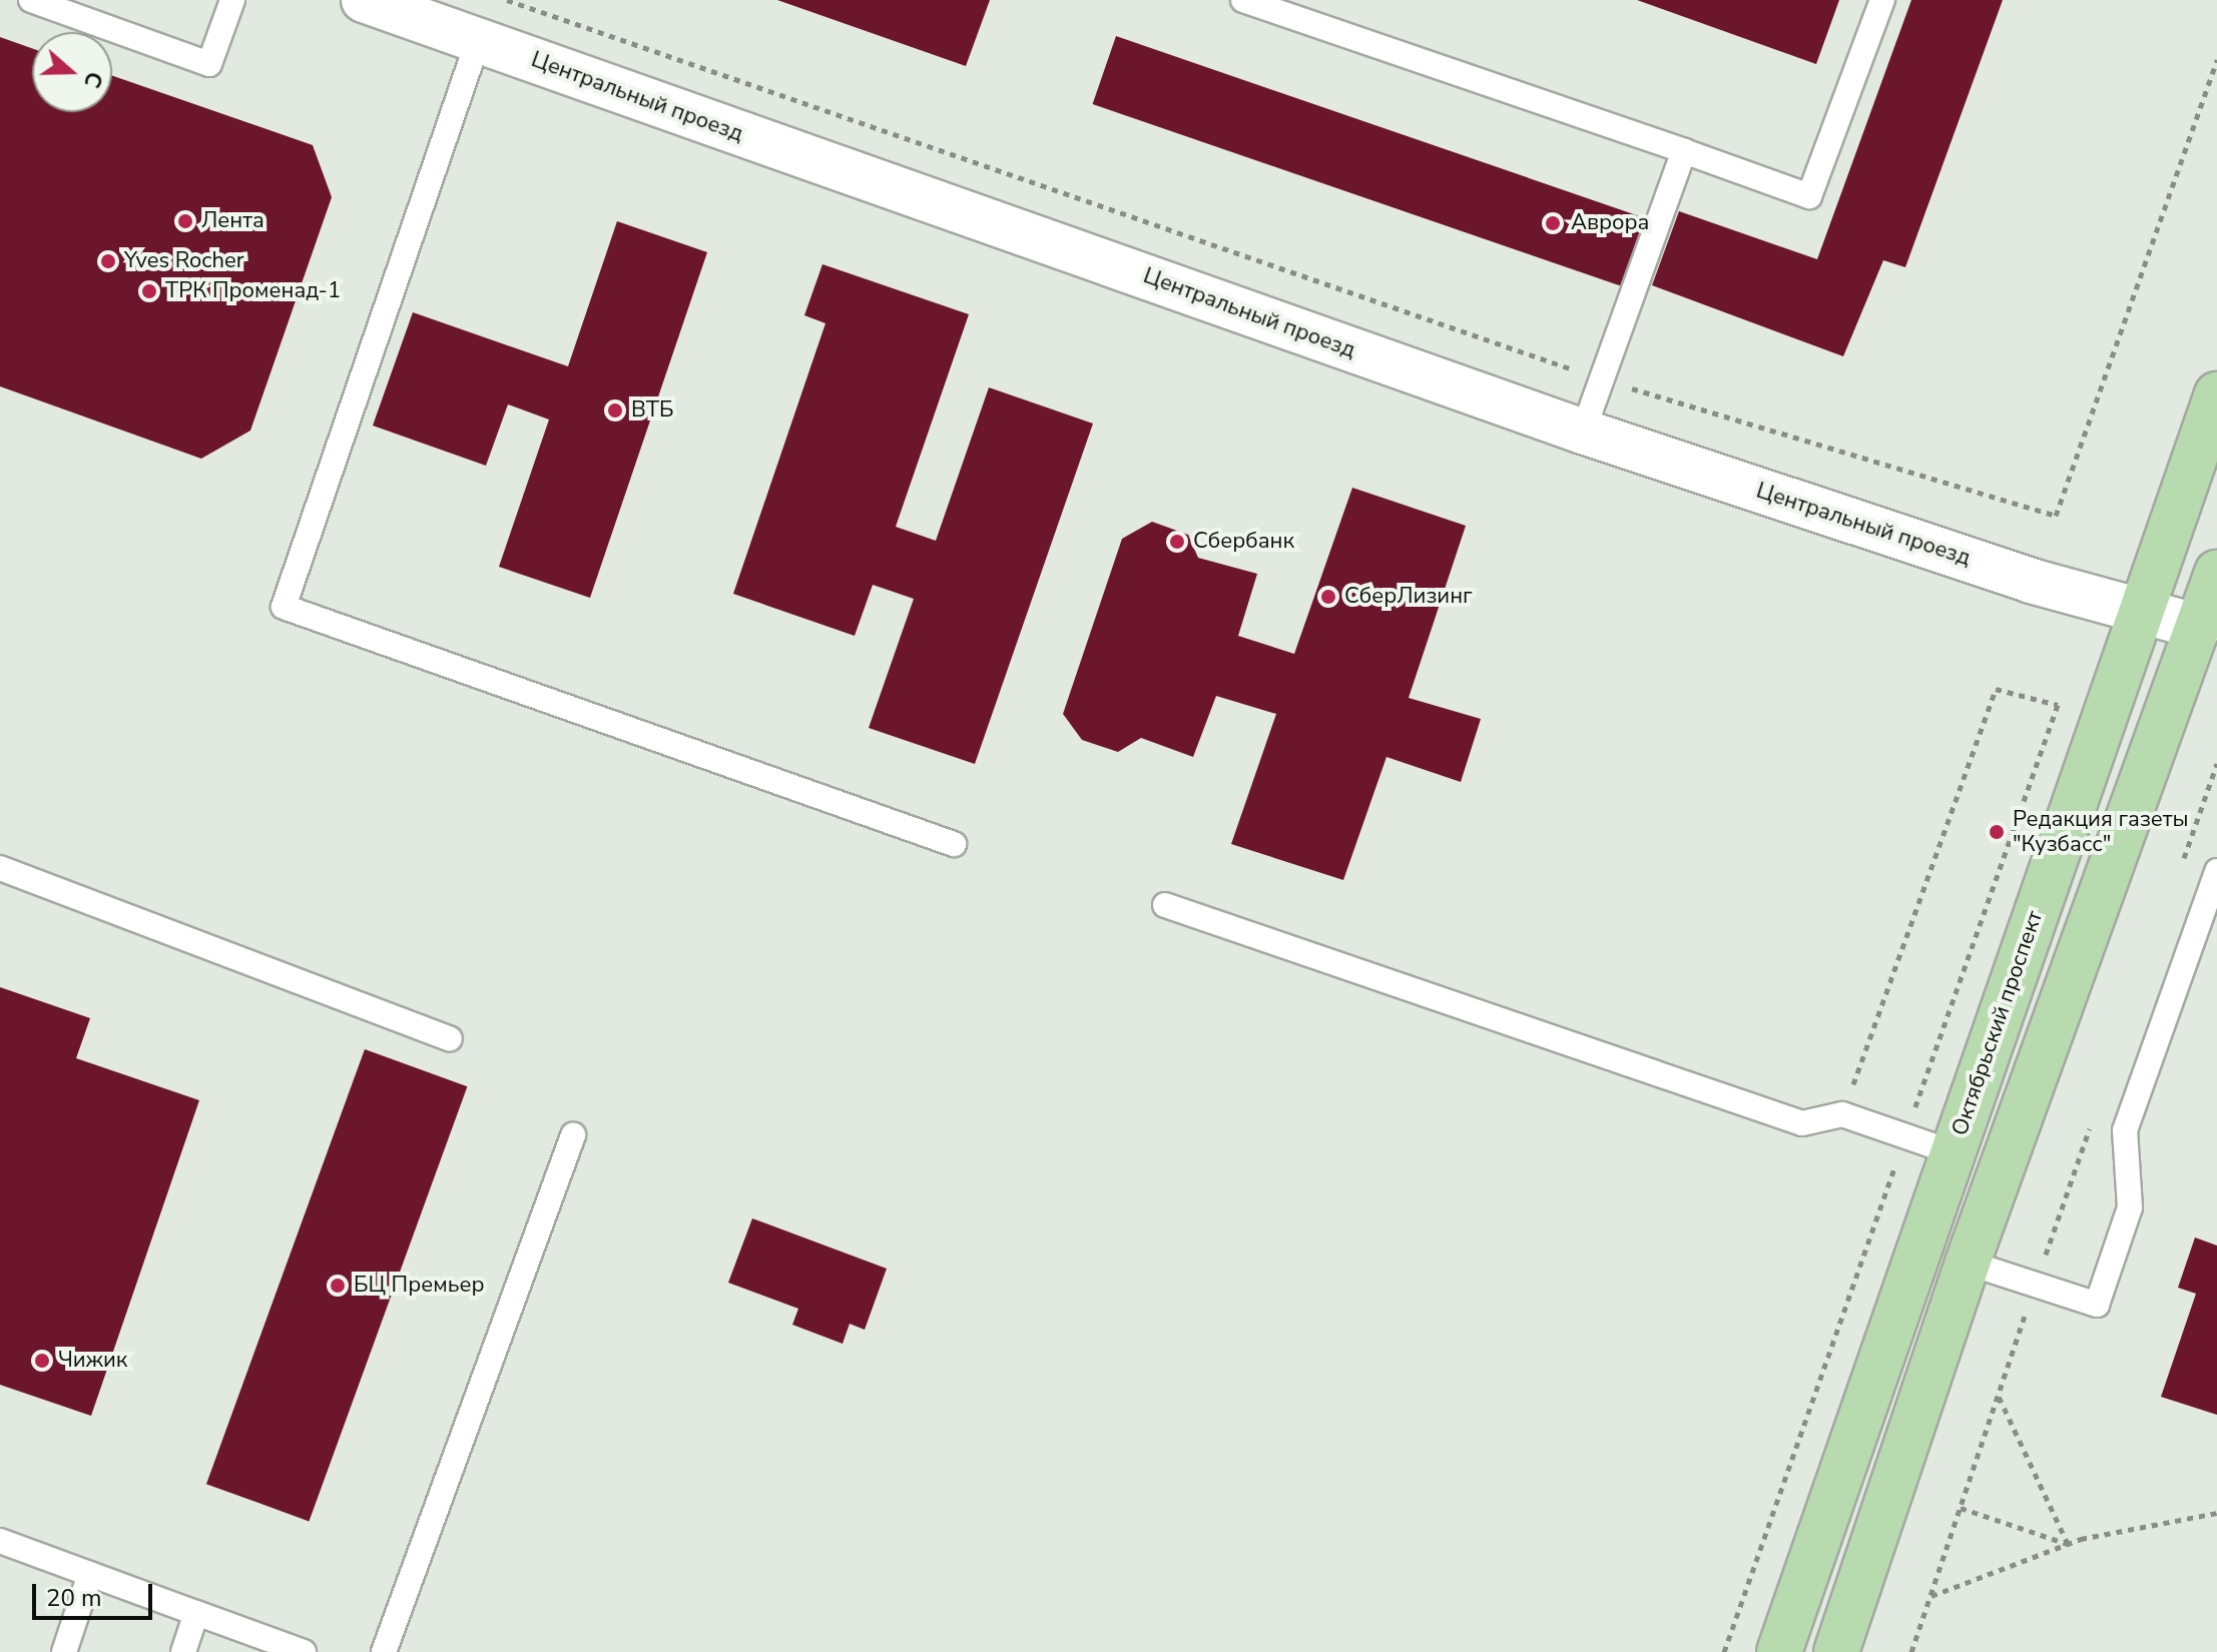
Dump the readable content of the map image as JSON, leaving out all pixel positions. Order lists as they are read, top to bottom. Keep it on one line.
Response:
{"streets":{"main road":["Октябрьский проспект"],"street":["Центральный проезд"]},"crossings":[["Центральный проезд","Октябрьский проспект"]],"places":["Лента","Аврора","Yves Rocher","ТРК Променад-1","ВТБ","Сбербанк","СберЛизинг","Редакция газеты \"Кузбасс\"","БЦ Премьер","Чижик"],"scale_bar":"20 m","north":"right"}
